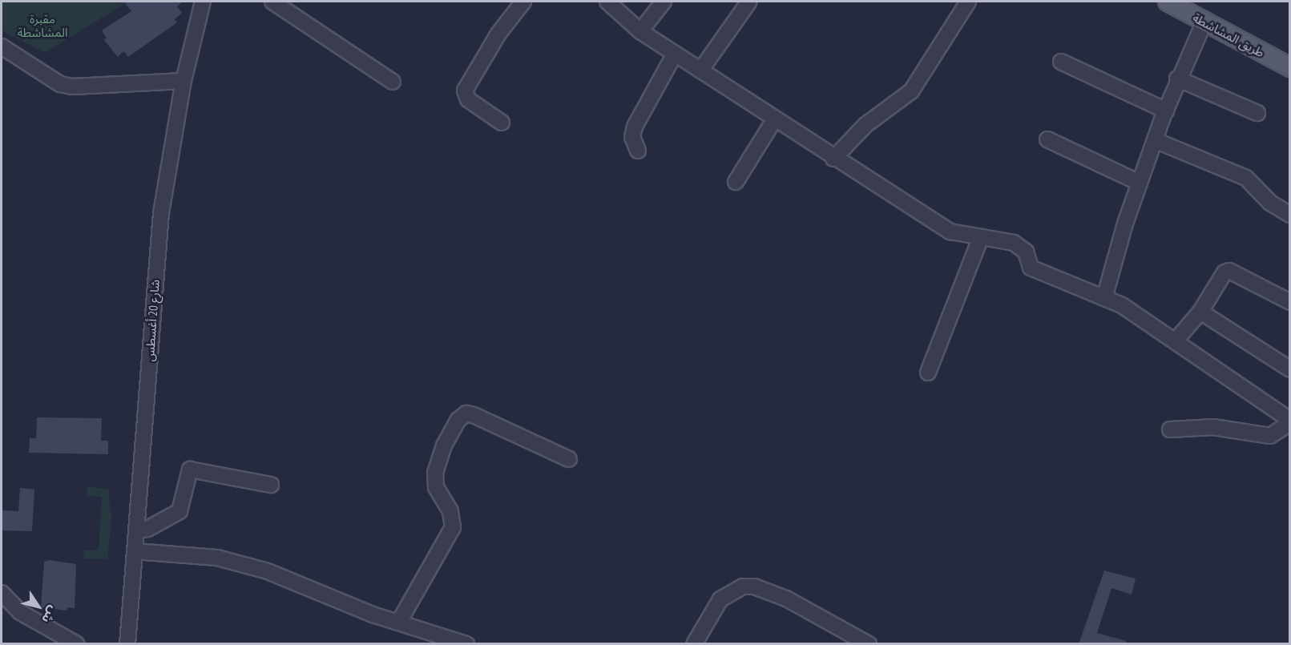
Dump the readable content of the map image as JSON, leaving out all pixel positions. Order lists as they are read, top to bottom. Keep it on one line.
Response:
{"streets":{"main road":["طريق المشاشطة"],"street":["شارع 20 أغسطس"]},"parks":["مقبرة المشاشطة"],"north":"bottom right"}
